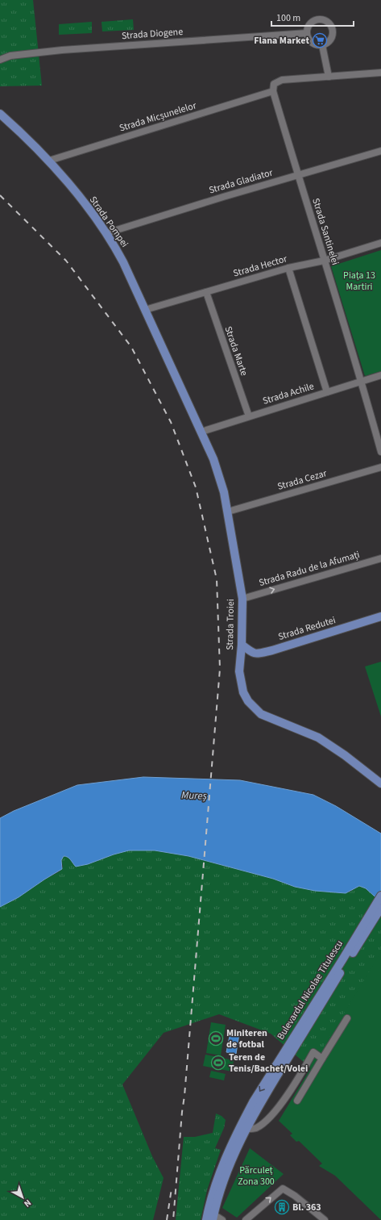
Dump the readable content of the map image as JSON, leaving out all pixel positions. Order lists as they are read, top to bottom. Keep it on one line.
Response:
{"streets":{"main road":["Strada Pompei","Strada Troiei","Strada Redutei","Bulevardul Nicolae Titulescu"],"street":["Strada Diogene","Strada Micșunelelor","Strada Gladiator","Strada Santinelei","Strada Hector","Strada Marte","Strada Achile","Strada Cezar","Strada Radu de la Afumați"]},"crossings":[["Strada Micșunelelor","Strada Pompei"],["Strada Micșunelelor","Strada Santinelei"],["Strada Gladiator","Strada Pompei"],["Strada Gladiator","Strada Santinelei"],["Strada Pompei","Strada Hector"],["Strada Pompei","Strada Troiei"],["Strada Santinelei","Strada Hector"],["Strada Santinelei","Strada Achile"],["Strada Hector","Strada Marte"],["Strada Marte","Strada Achile"],["Strada Achile","Strada Troiei"],["Strada Cezar","Strada Troiei"],["Strada Radu de la Afumați","Strada Troiei"],["Strada Troiei","Strada Redutei"]],"one_way":["Strada Radu de la Afumați"],"water":["Mureș"],"parks":["Piața 13 Martiri","Părculeț Zona 300"],"places":{"supermarket":["Flana Market"],"sports":["Miniteren de fotbal","Teren de Tenis/Bachet/Volei"],"building":["Bl. 363"]},"scale_bar":"100 m","north":"bottom right"}
